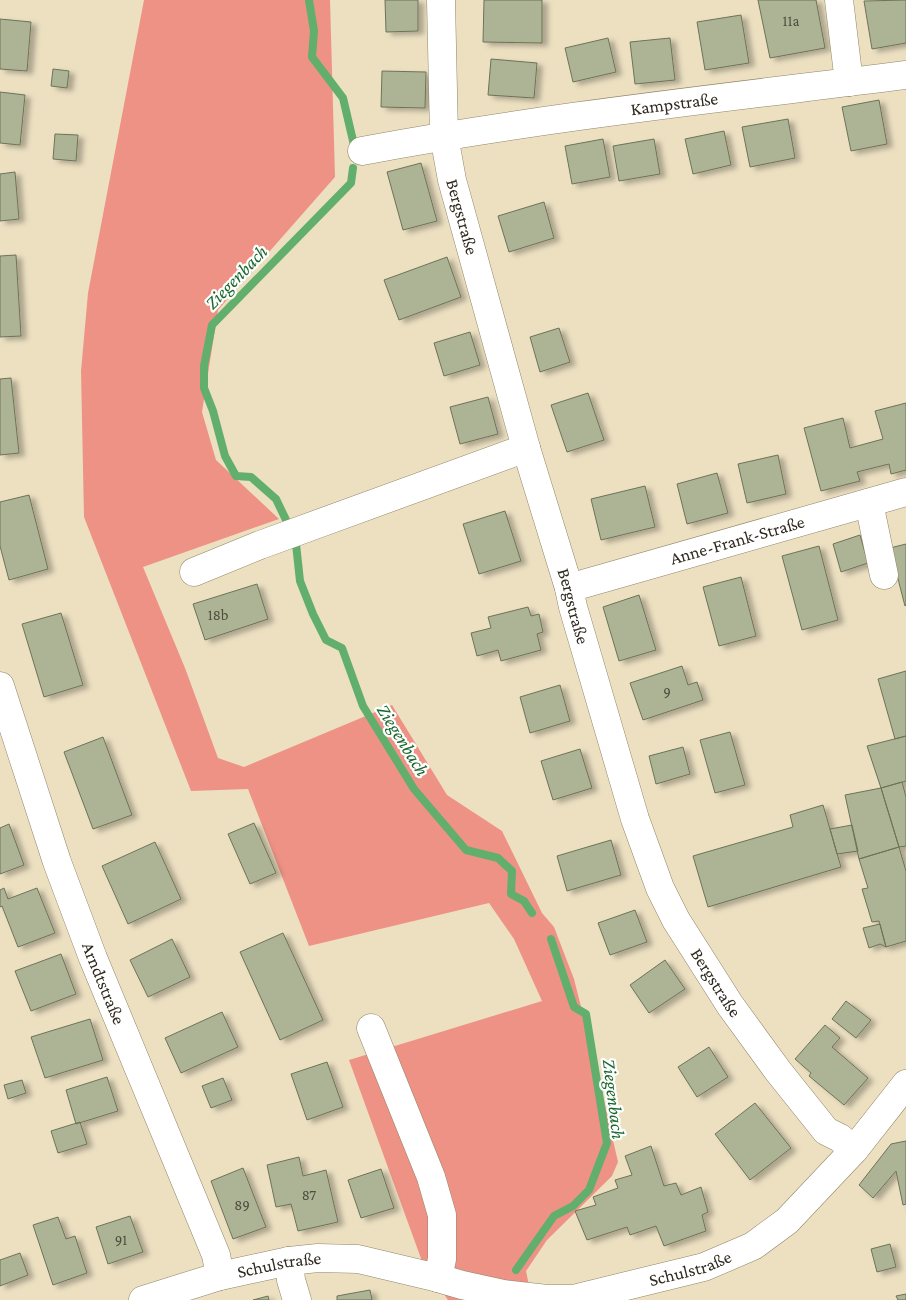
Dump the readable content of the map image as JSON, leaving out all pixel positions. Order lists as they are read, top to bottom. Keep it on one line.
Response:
{"streets":{"street":["Kampstraße","Bergstraße","Anne-Frank-Straße","Arndtstraße","Schulstraße"]},"crossings":[["Kampstraße","Bergstraße"],["Bergstraße","Anne-Frank-Straße"],["Bergstraße","Schulstraße"],["Arndtstraße","Schulstraße"]],"water":["Ziegenbach"],"house_numbers":["11a","18b","9","87","89","91"]}
